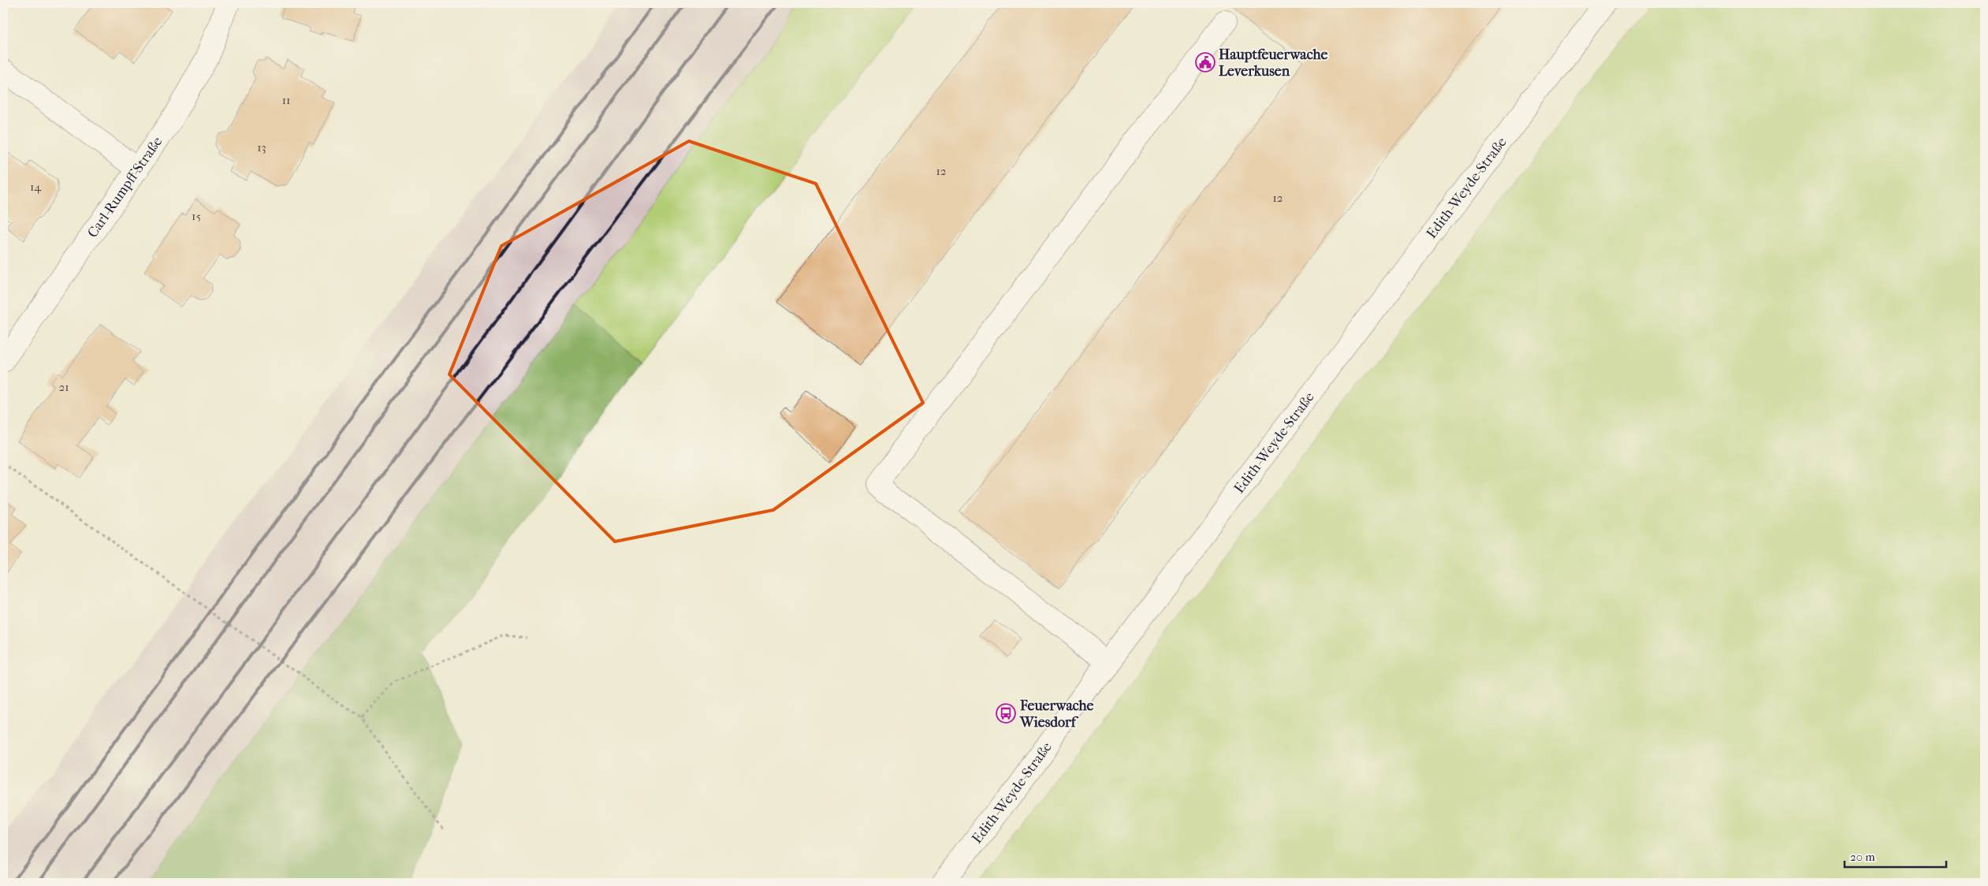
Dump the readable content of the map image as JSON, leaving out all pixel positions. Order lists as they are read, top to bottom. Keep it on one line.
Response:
{"streets":{"street":["Carl-Rumpff-Straße","Edith-Weyde-Straße"]},"places":{"public building":["Hauptfeuerwache Leverkusen"],"bus stop":["Feuerwache Wiesdorf"]},"house_numbers":["11","13","12","14","12","15","21"],"scale_bar":"20 m"}
